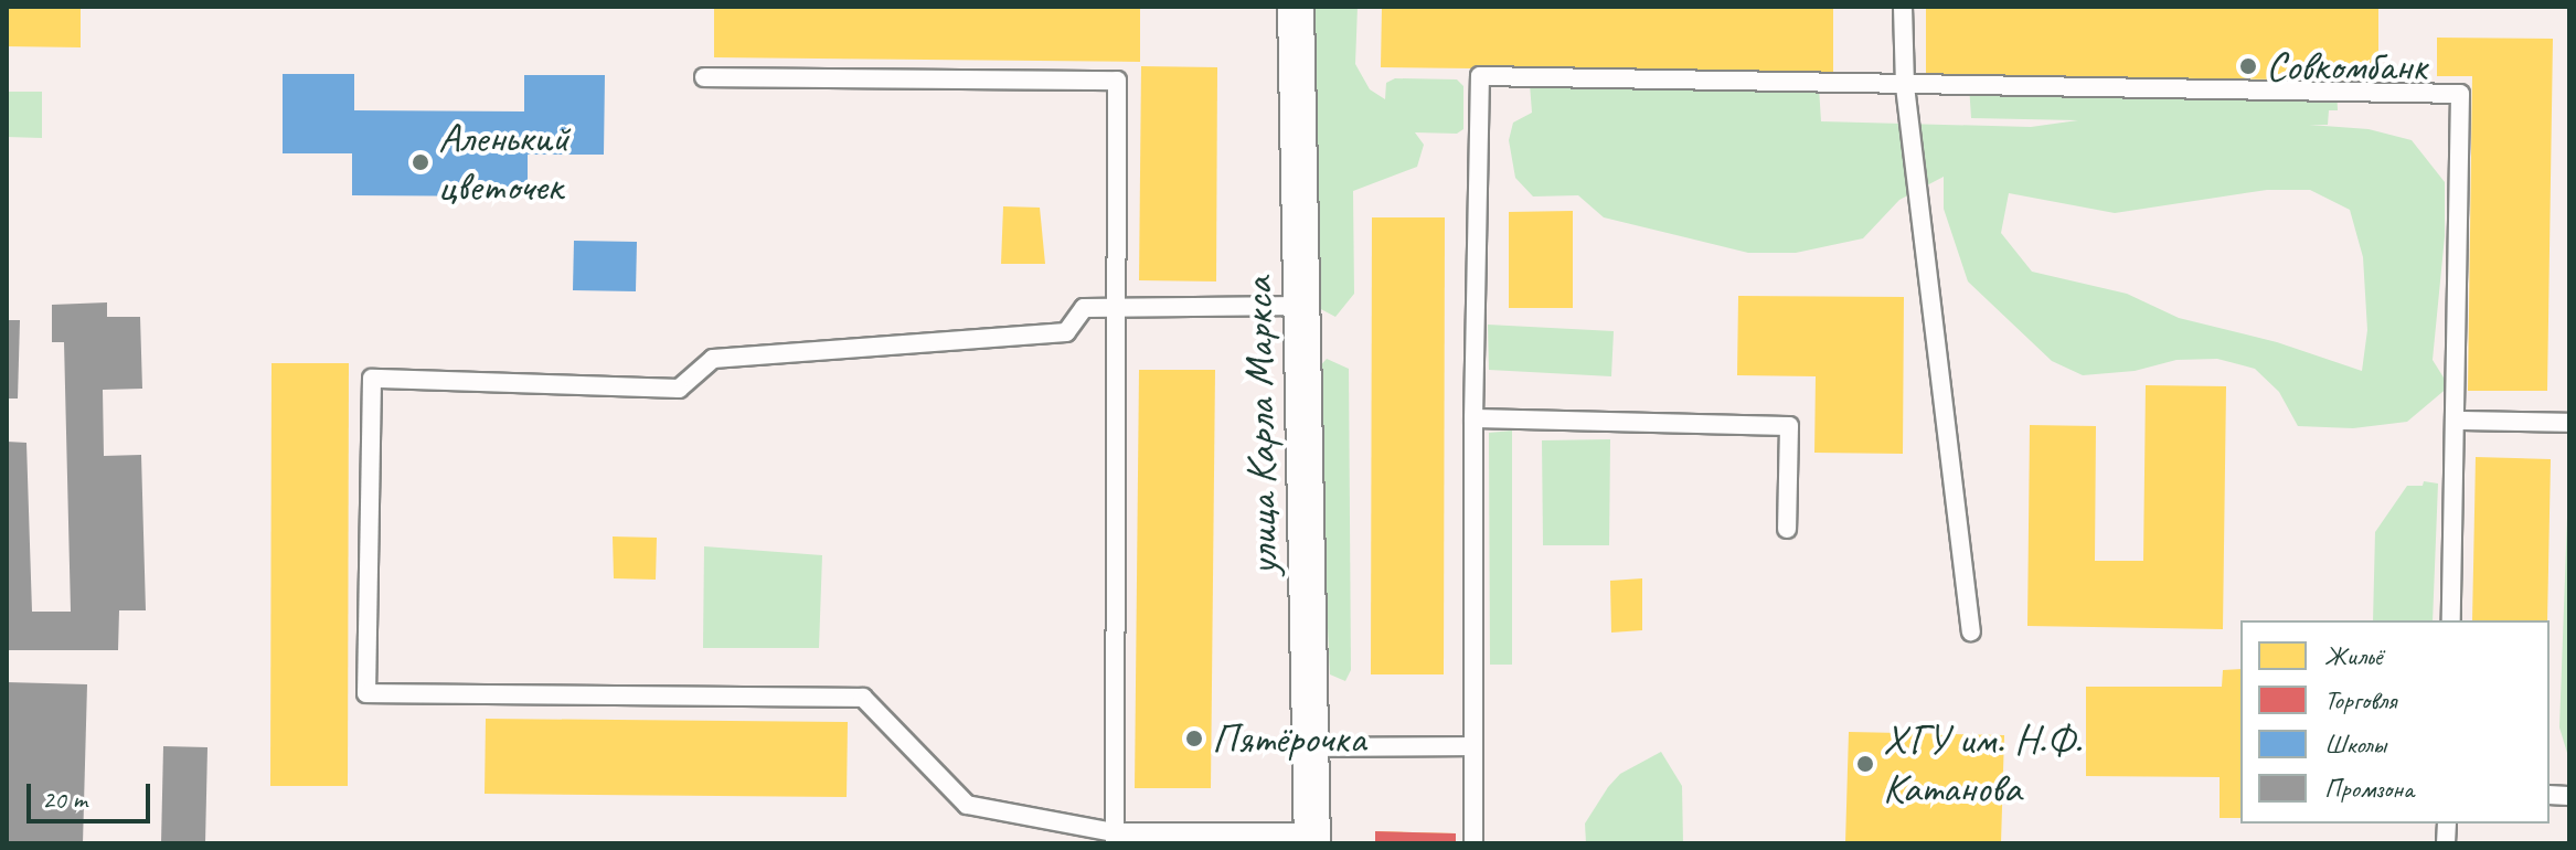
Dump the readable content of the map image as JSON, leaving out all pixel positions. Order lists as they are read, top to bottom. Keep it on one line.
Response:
{"streets":{"street":["улица Карла Маркса"]},"places":["Совкомбанк","Аленький цветочек","Пятёрочка","ХГУ им. Н.Ф. Катанова"],"legend":["Жильё","Торговля","Школы","Промзона"],"scale_bar":"20 m"}
